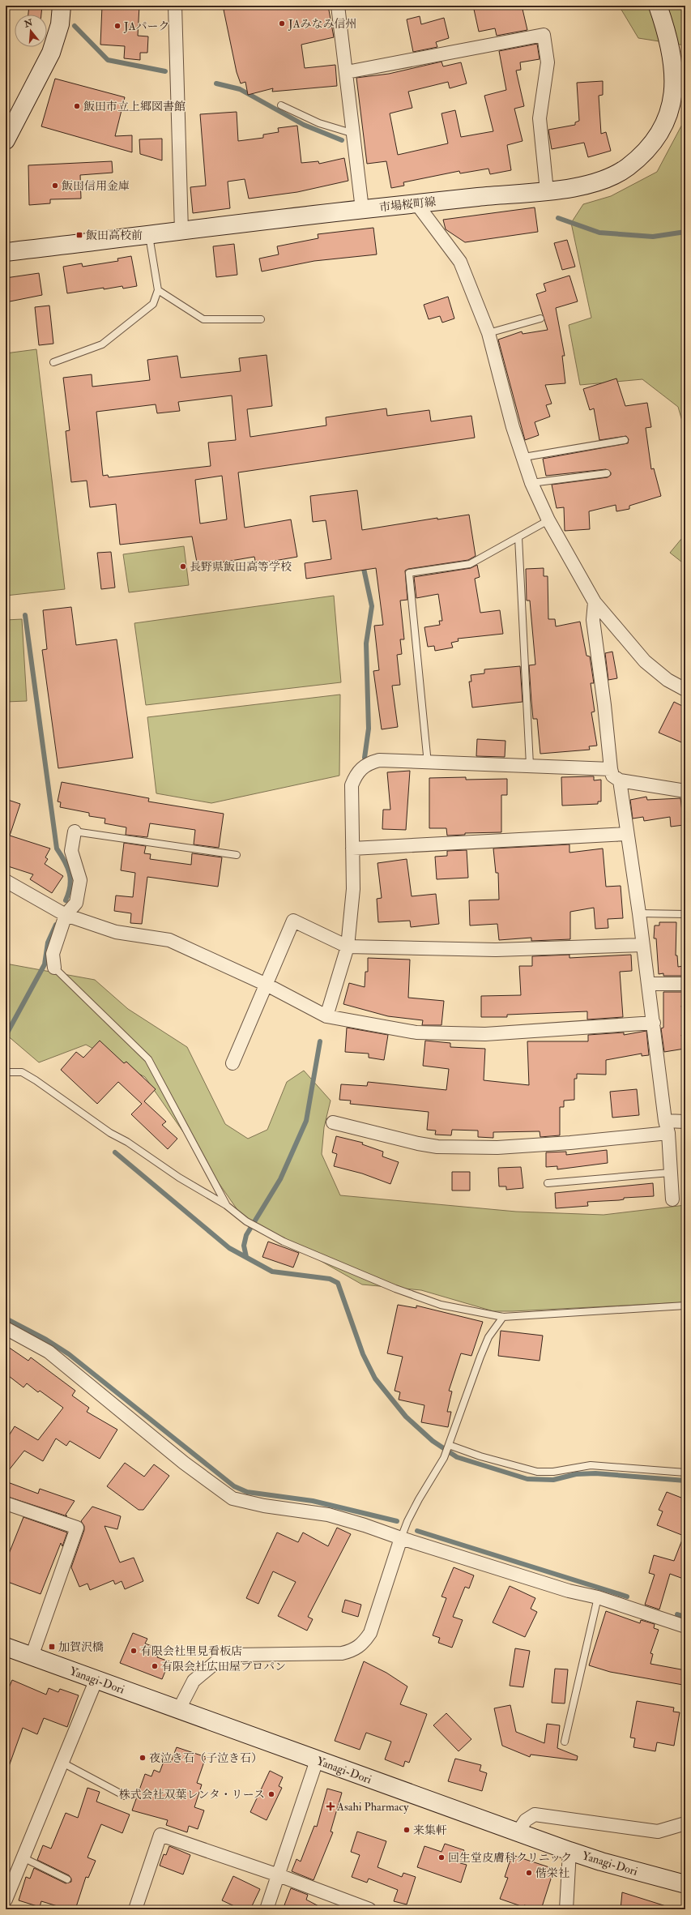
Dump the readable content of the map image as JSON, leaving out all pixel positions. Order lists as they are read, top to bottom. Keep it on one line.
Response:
{"streets":{"street":["市場桜町線","Yanagi-Dori"]},"places":{"other":["JAみなみ信州","JAパーク","飯田市立上郷図書館","飯田信用金庫","長野県飯田高等学校","有限会社里見看板店","有限会社広田屋プロパン","夜泣き石（子泣き石）","株式会社双葉レンタ・リース","来集軒","回生堂皮膚科クリニック","偕栄社"],"transit":["飯田高校前","加賀沢橋"],"health":["Asahi Pharmacy"]},"north":"top"}
